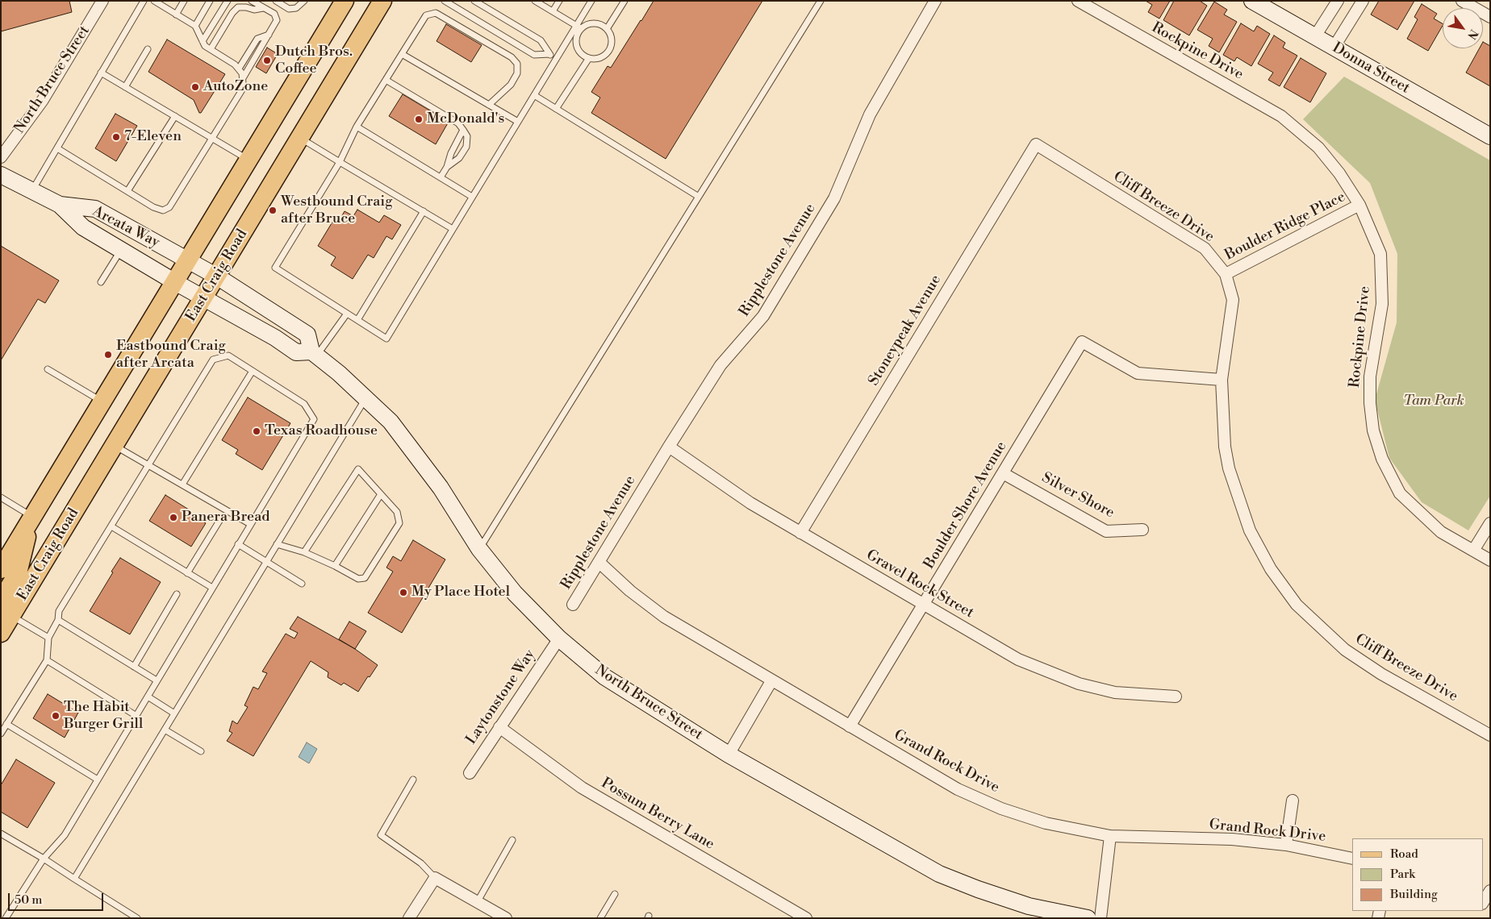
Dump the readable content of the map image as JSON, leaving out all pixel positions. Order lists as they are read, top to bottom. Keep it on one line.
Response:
{"streets":{"main road":["East Craig Road"],"street":["Rockpine Drive","Donna Street","North Bruce Street","Cliff Breeze Drive","Boulder Ridge Place","Arcata Way","Ripplestone Avenue","Stoneypeak Avenue","Silver Shore","Boulder Shore Avenue","Gravel Rock Street","Laytonstone Way","Grand Rock Drive","Possum Berry Lane"]},"crossings":[["Rockpine Drive","Boulder Ridge Place"],["North Bruce Street","Laytonstone Way"],["Cliff Breeze Drive","Boulder Ridge Place"],["Cliff Breeze Drive","Stoneypeak Avenue"],["Cliff Breeze Drive","Boulder Shore Avenue"],["Ripplestone Avenue","Gravel Rock Street"],["Ripplestone Avenue","Grand Rock Drive"],["Stoneypeak Avenue","Gravel Rock Street"],["Silver Shore","Boulder Shore Avenue"],["Boulder Shore Avenue","Gravel Rock Street"],["Boulder Shore Avenue","Grand Rock Drive"],["Laytonstone Way","Possum Berry Lane"]],"parks":["Tam Park"],"places":["Dutch Bros. Coffee","AutoZone","McDonald's","7-Eleven","Westbound Craig after Bruce","Eastbound Craig after Arcata","Texas Roadhouse","Panera Bread","My Place Hotel","The Habit Burger Grill"],"legend":["Road","Park","Building"],"scale_bar":"50 m","north":"bottom right"}
